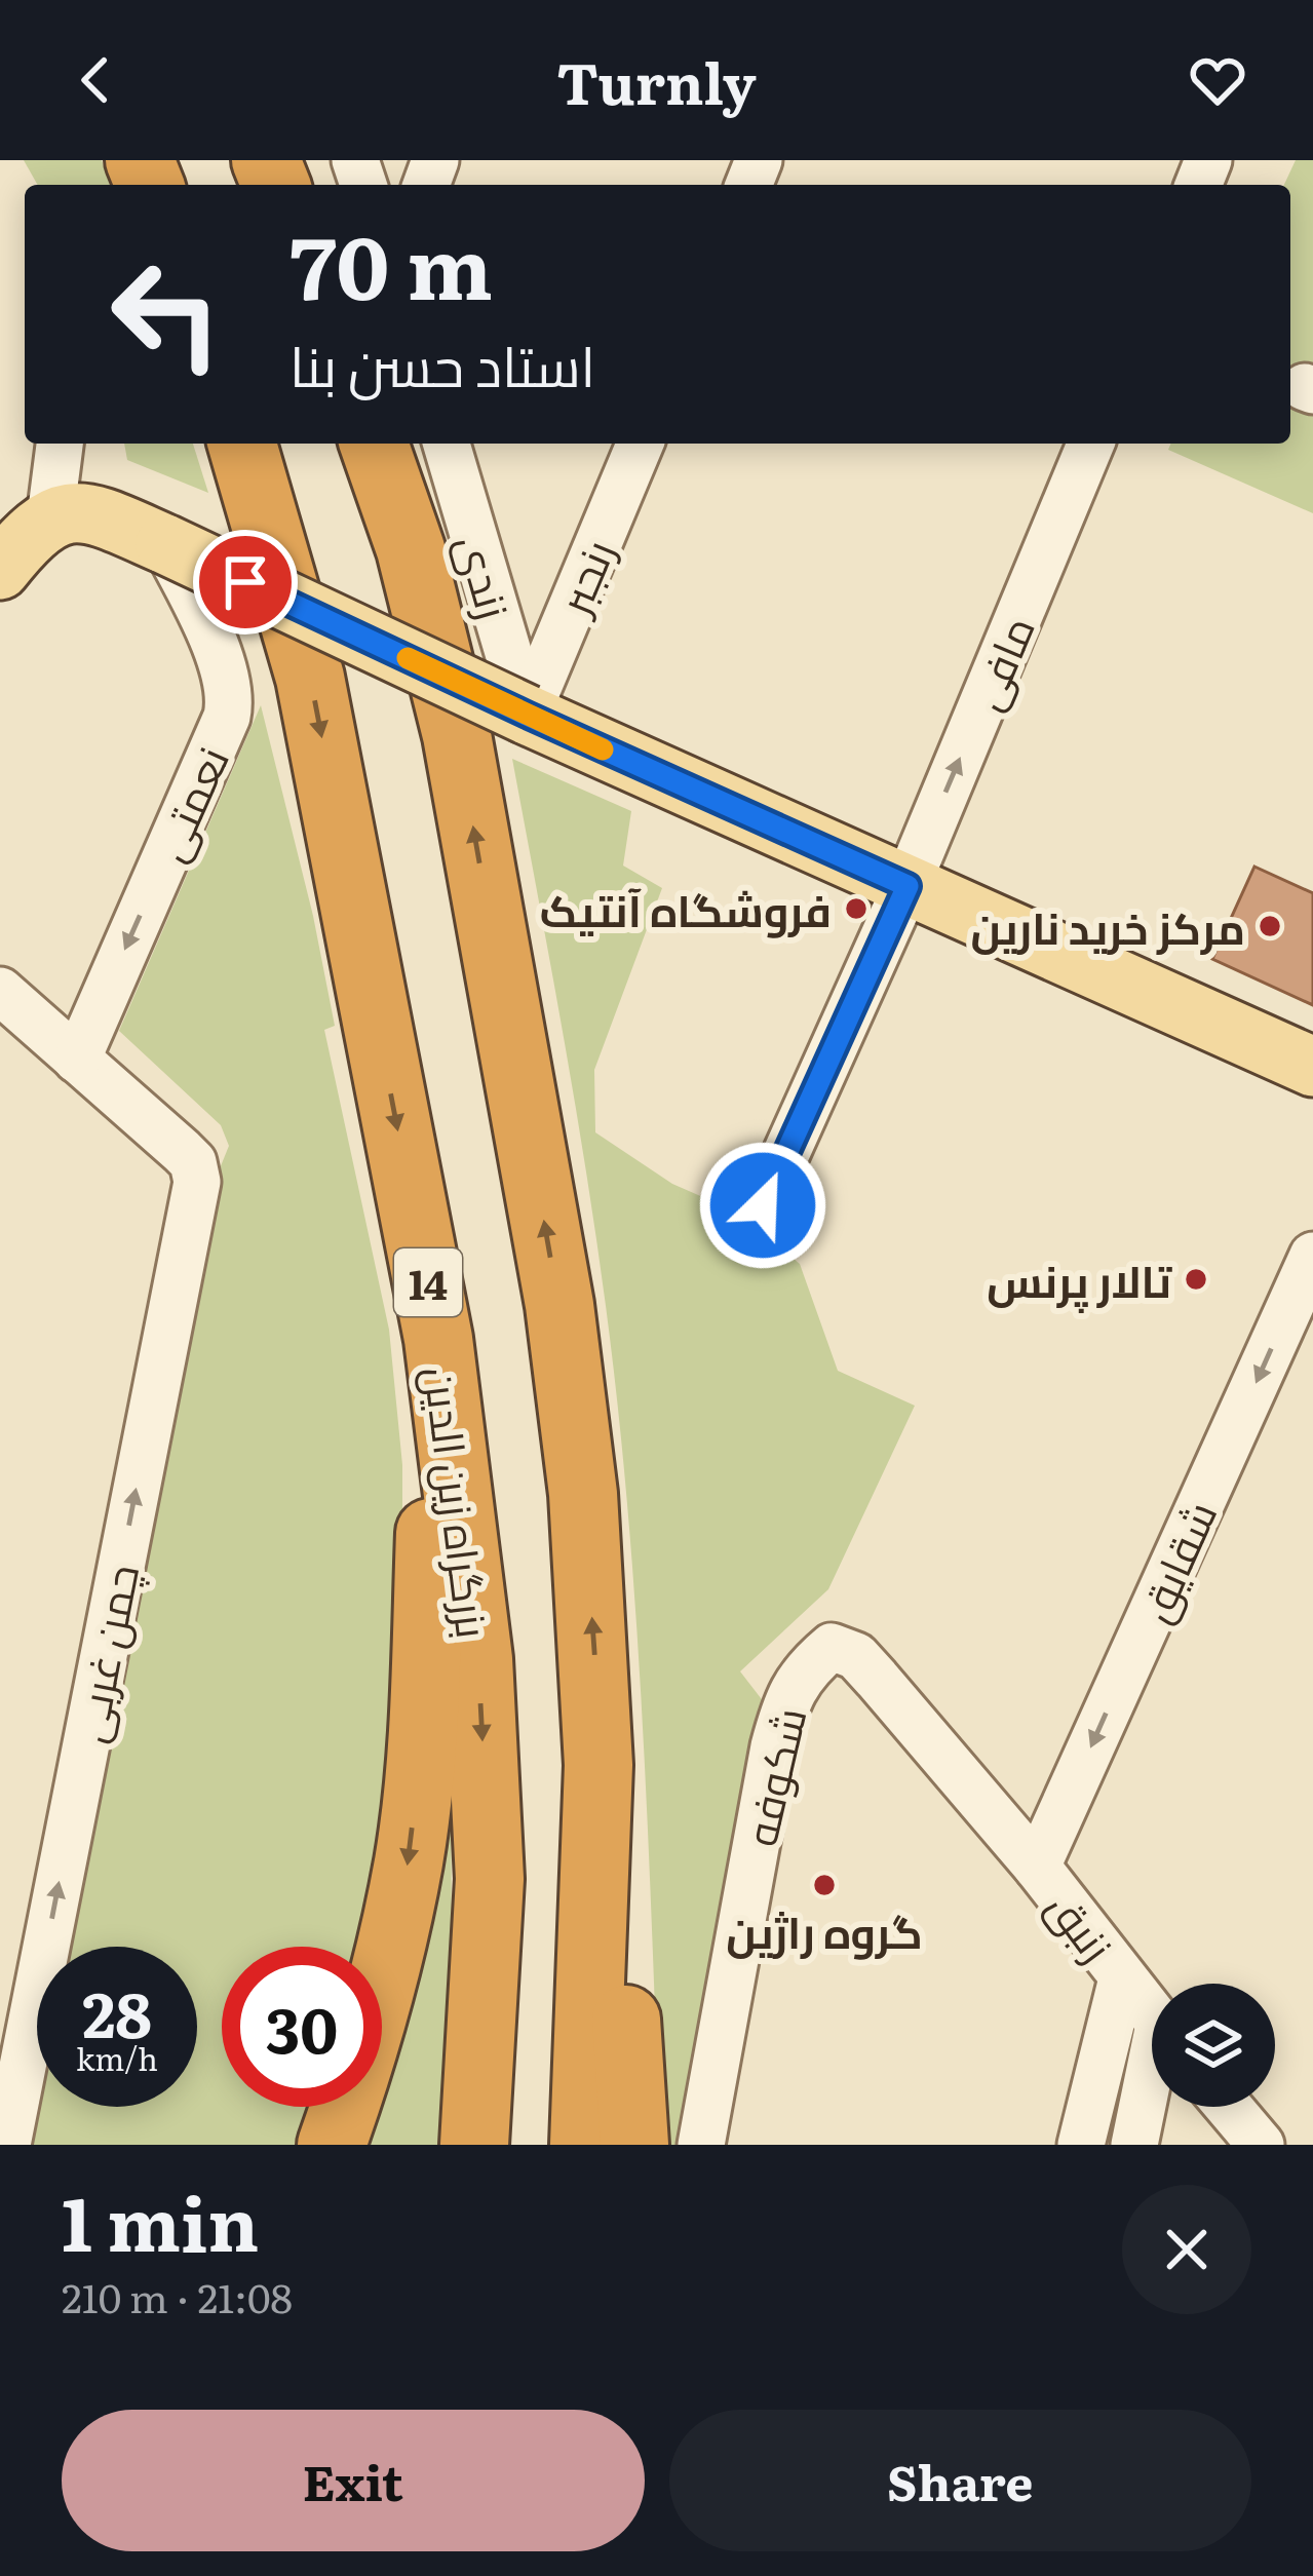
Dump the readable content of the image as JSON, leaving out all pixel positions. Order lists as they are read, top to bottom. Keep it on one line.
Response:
{"streets":{"highway":["14","بزرگراه زین الدین"],"street":["زندی","رنجبر","مافی","نعمتی","شقایق","چمن غربی","شکوفه","زنبق"]},"crossings":[["زندی","رنجبر"],["نعمتی","چمن غربی"],["شقایق","شکوفه"],["شقایق","زنبق"],["شکوفه","زنبق"]],"one_way":["مافی","نعمتی","شقایق","چمن غربی"],"places":["فروشگاه آنتیک","مرکز خرید نارین","تالار پرنس","گروه راژین"],"page":{"header":"Turnly","turn":["70 m","استاد حسن بنا"],"speed":"28 km/h","limit":"30","heading":["1 min","210 m · 21:08"],"buttons":["Exit","Share"]}}
